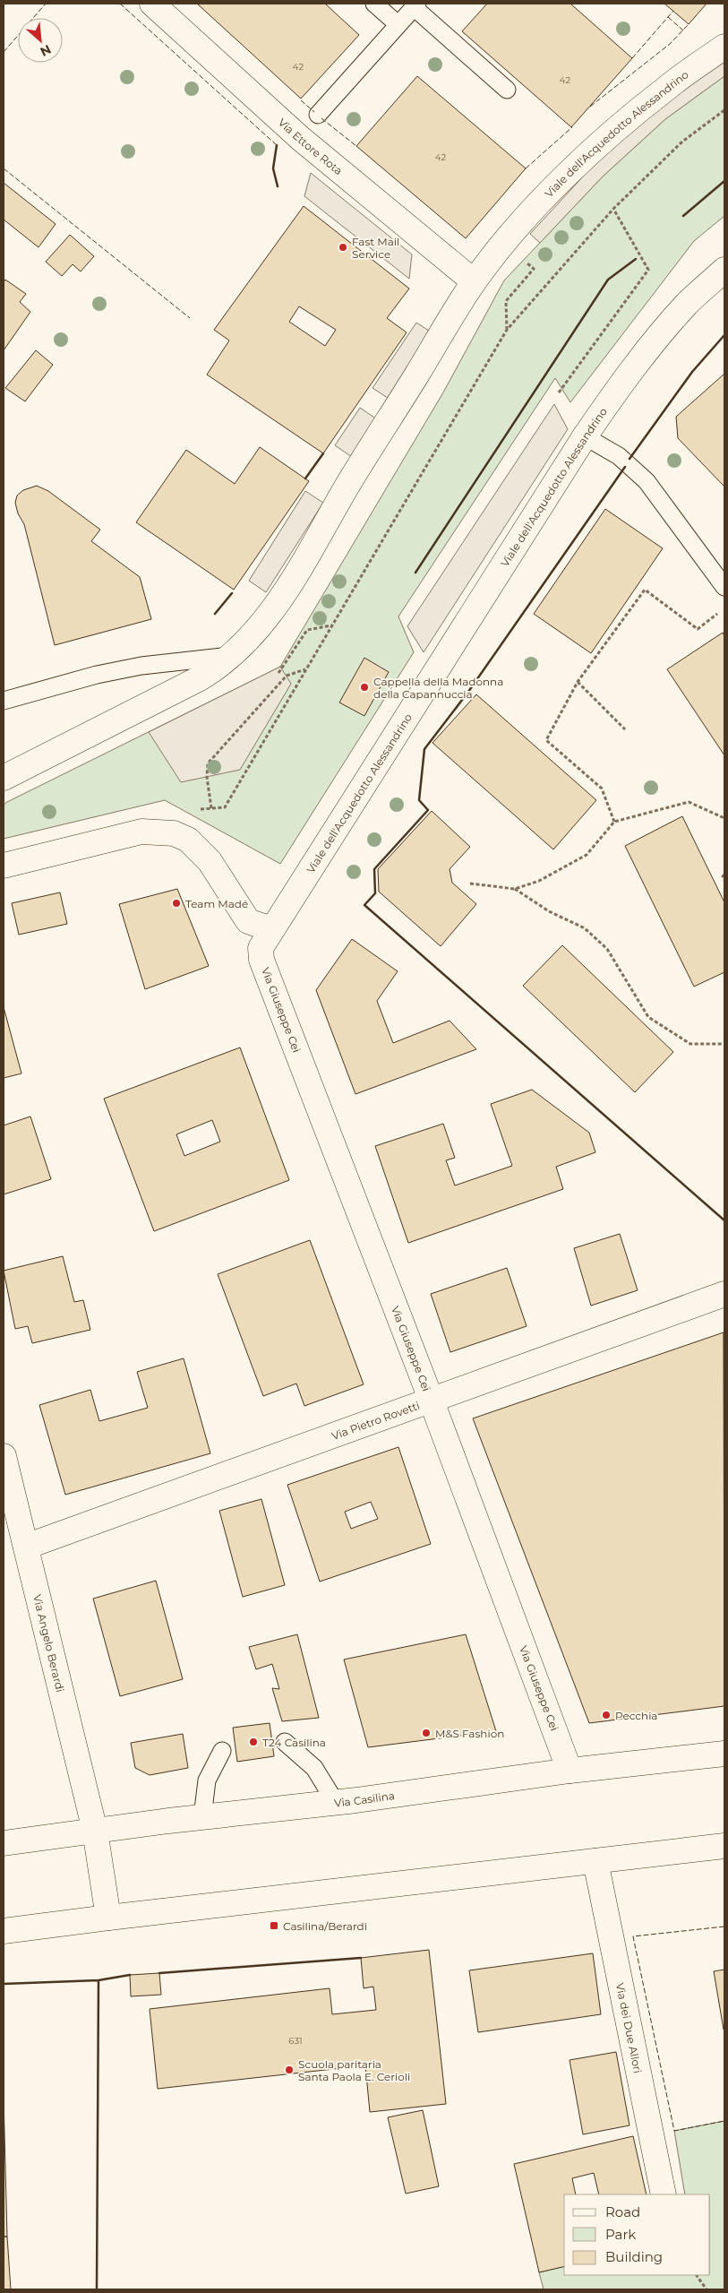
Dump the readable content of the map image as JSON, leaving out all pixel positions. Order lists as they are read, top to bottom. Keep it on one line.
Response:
{"streets":{"street":["Viale dell'Acquedotto Alessandrino","Via Ettore Rota","Via Giuseppe Cei","Via Pietro Rovetti","Via Angelo Berardi","Via Casilina","Via dei Due Allori"]},"crossings":[["Viale dell'Acquedotto Alessandrino","Via Ettore Rota"],["Viale dell'Acquedotto Alessandrino","Via Giuseppe Cei"],["Via Giuseppe Cei","Via Pietro Rovetti"],["Via Giuseppe Cei","Via Casilina"],["Via Pietro Rovetti","Via Angelo Berardi"],["Via Angelo Berardi","Via Casilina"]],"places":{"other":["Fast Mail Service","Cappella della Madonna della Capannuccia","Team Madé","Pecchia","M&S Fashion","T24 Casilina","Scuola paritaria Santa Paola E. Cerioli"],"transit":["Casilina/Berardi"]},"house_numbers":["42","42","42","631"],"legend":["Road","Park","Building"],"north":"bottom right"}
